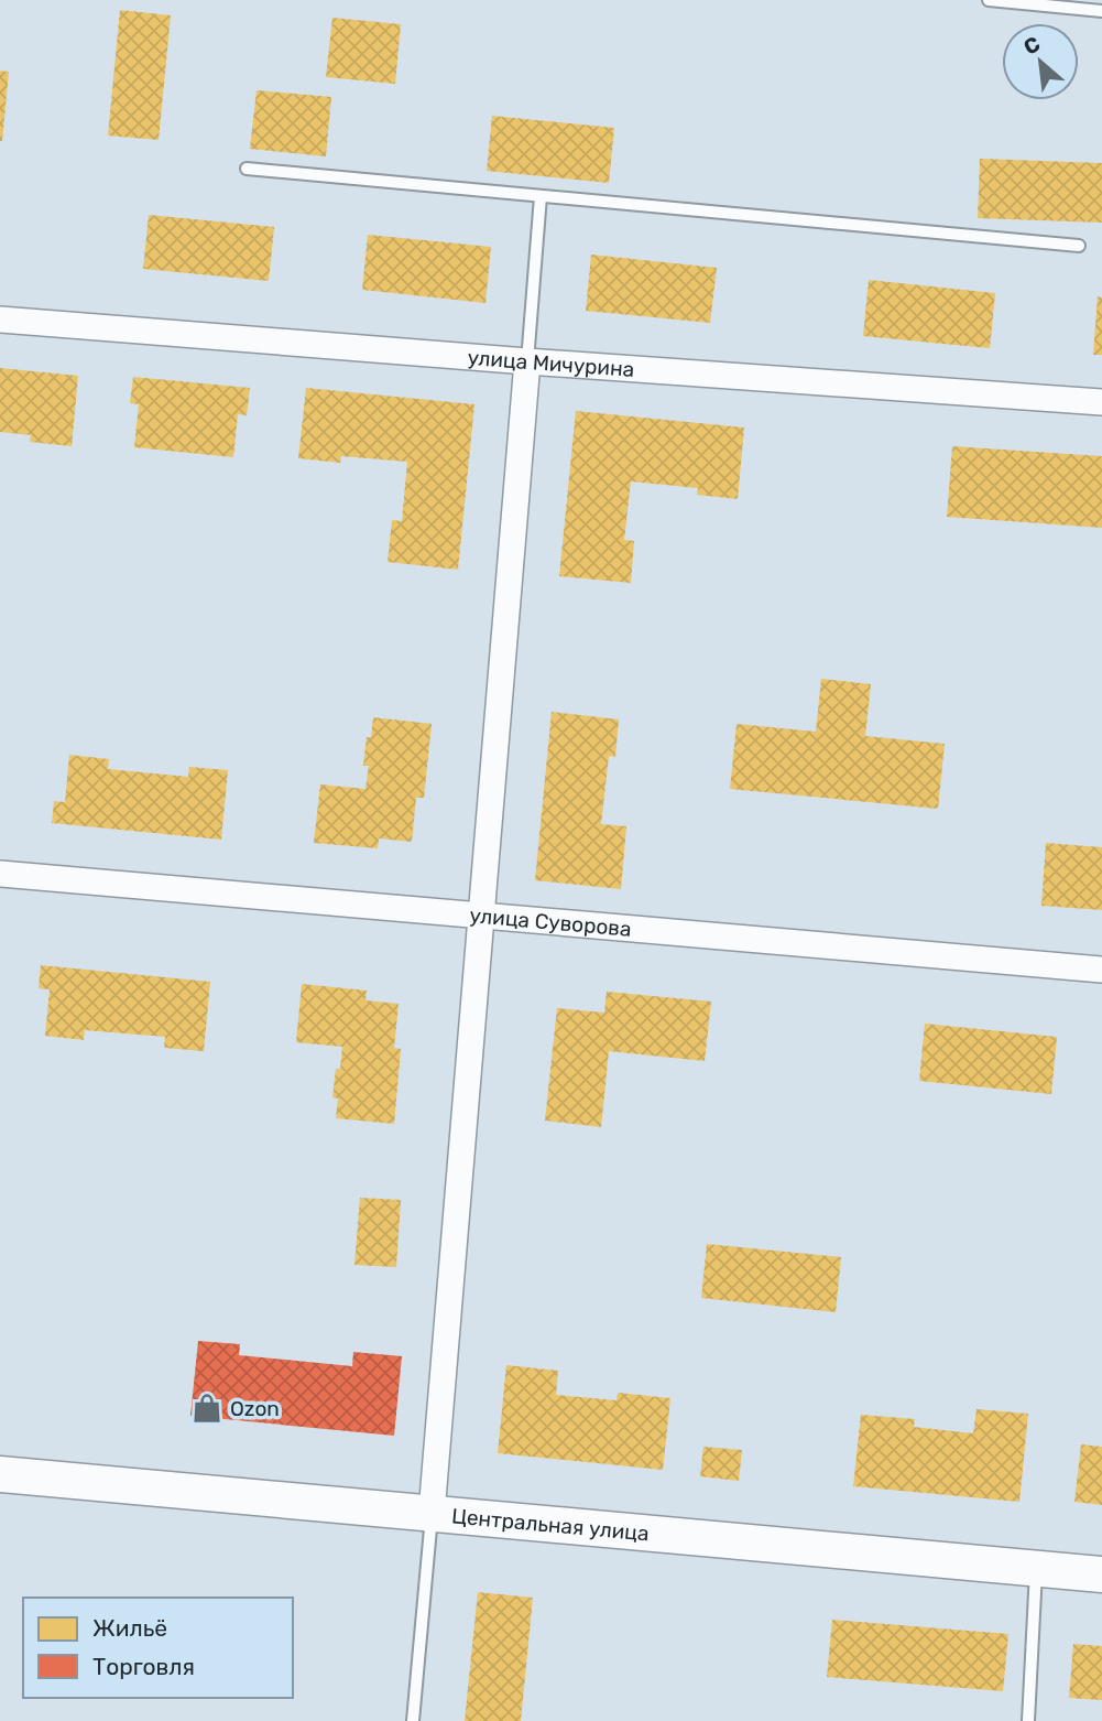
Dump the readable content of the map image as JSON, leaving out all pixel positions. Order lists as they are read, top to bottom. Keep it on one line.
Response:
{"streets":{"main road":["Центральная улица"],"street":["улица Мичурина","улица Суворова"]},"places":{"shop":["Ozon"]},"legend":["Жильё","Торговля"],"north":"top left"}
